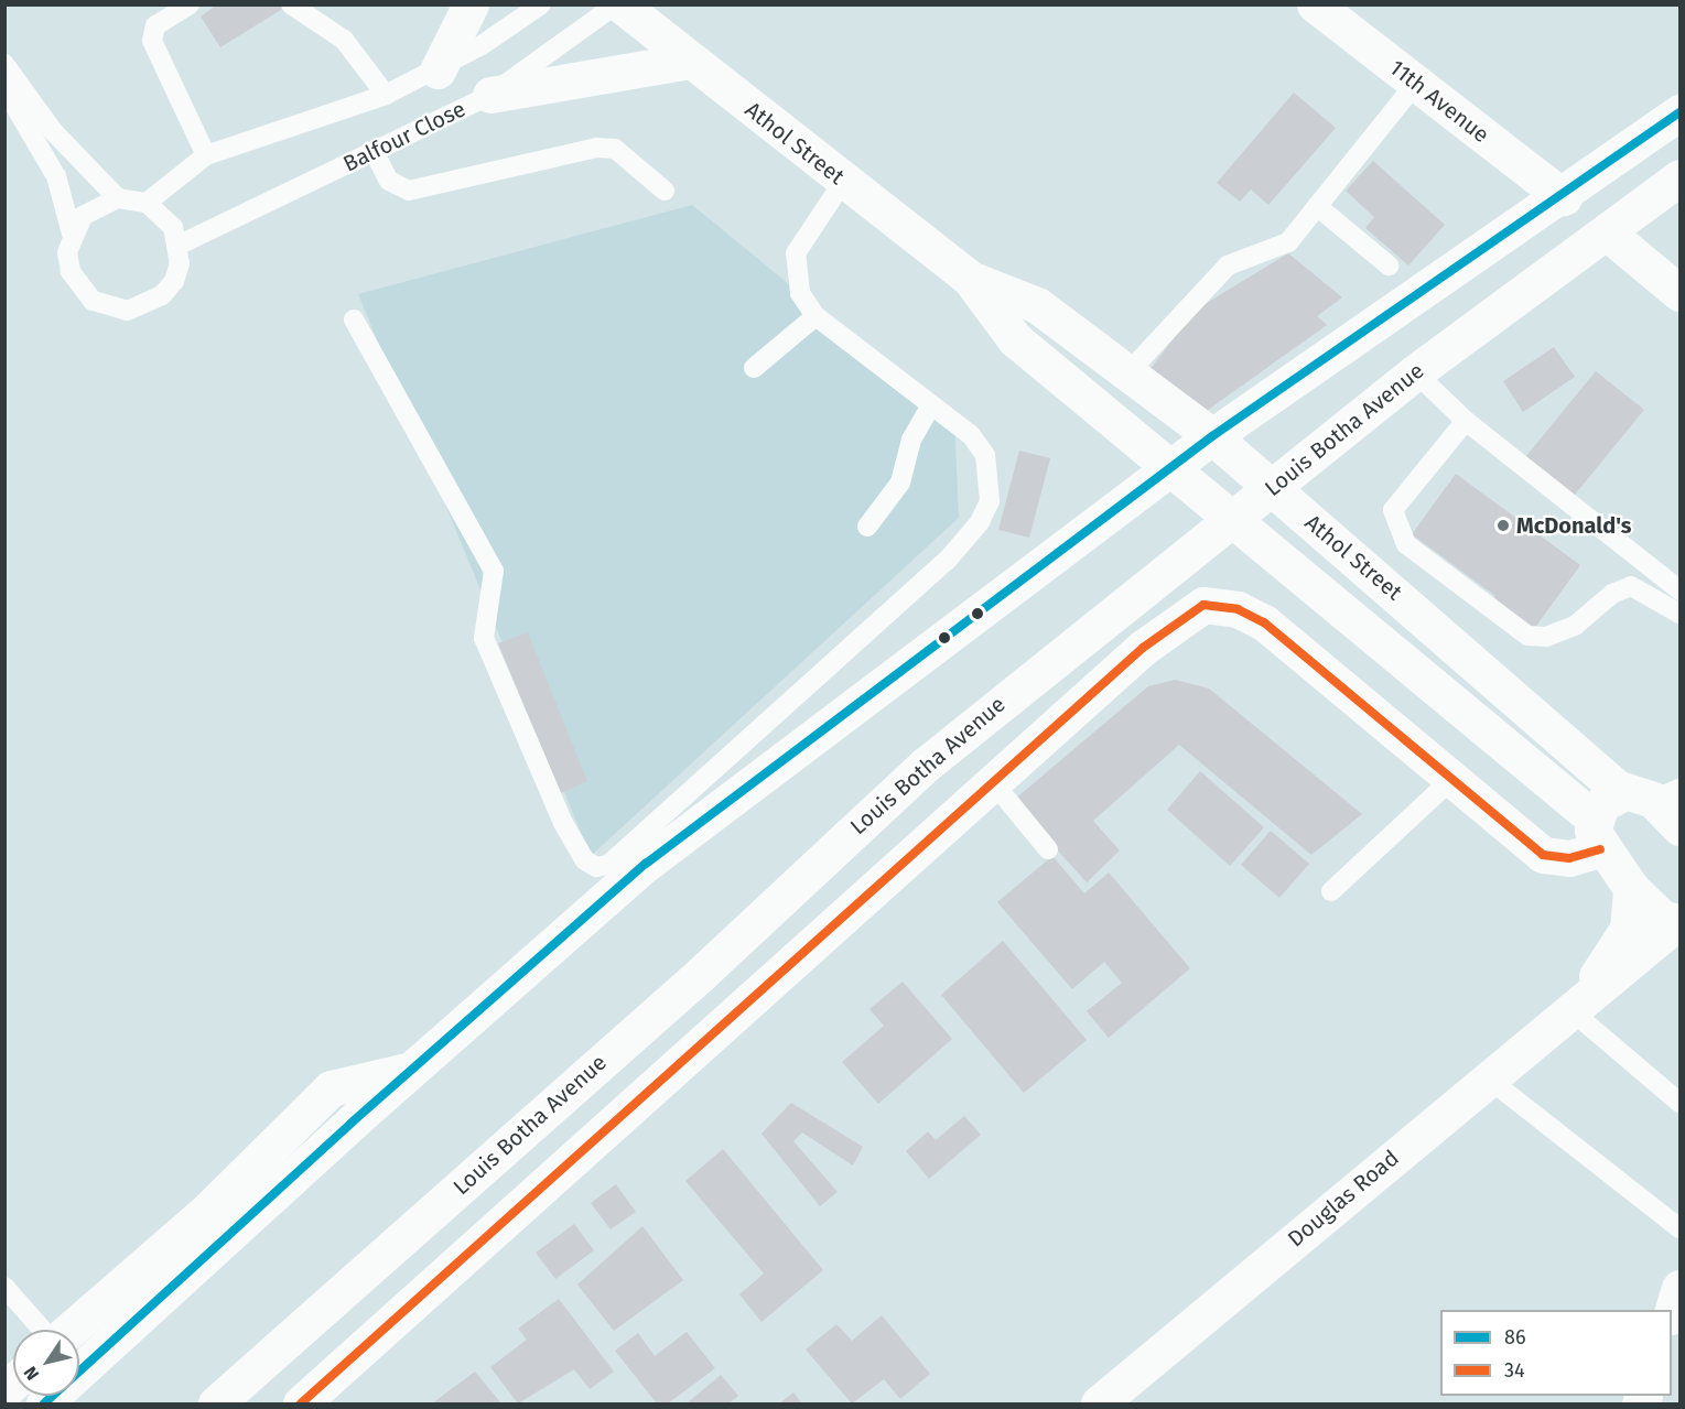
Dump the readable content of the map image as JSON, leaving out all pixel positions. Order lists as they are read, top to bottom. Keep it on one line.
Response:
{"streets":{"main road":["11th Avenue","Athol Street","Louis Botha Avenue","Douglas Road"],"lane":["Balfour Close"]},"crossings":[["Balfour Close","Athol Street"],["Athol Street","Louis Botha Avenue"],["Athol Street","Douglas Road"]],"places":["McDonald's"],"lines":["transit line 86","transit line 34"],"legend":["86","34"],"north":"bottom left"}
